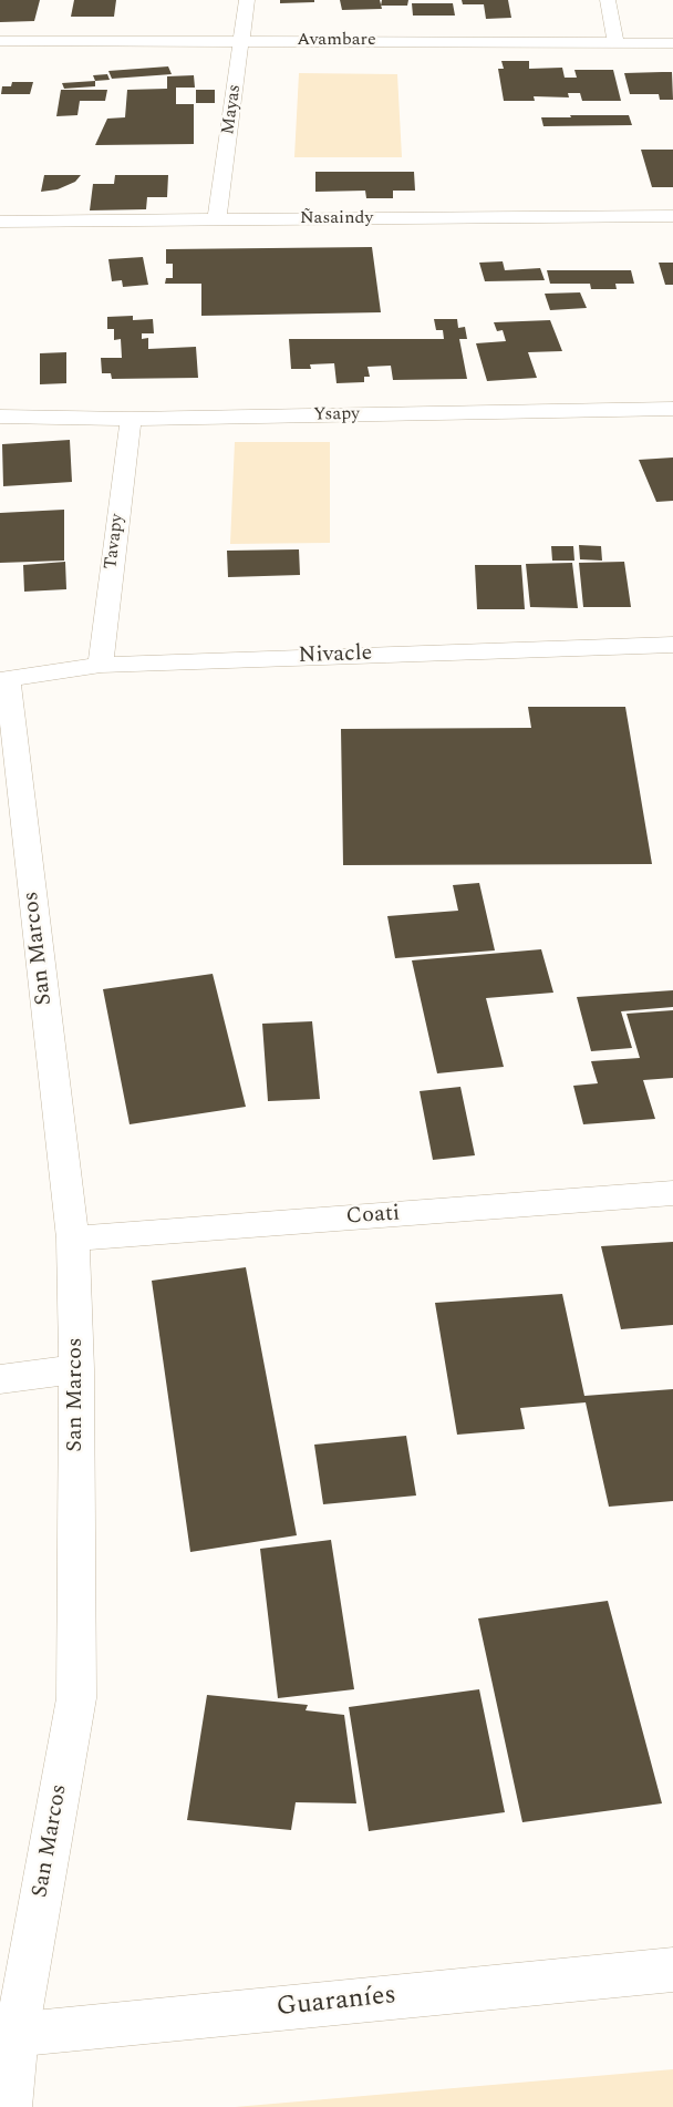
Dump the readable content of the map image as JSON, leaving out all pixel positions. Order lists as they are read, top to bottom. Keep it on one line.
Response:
{"streets":{"street":["Avambare","Mayas","Ñasaindy","Ysapy","Tavapy","Nivacle","San Marcos","Coati","Guaraníes"]},"crossings":[["Avambare","Mayas"],["Mayas","Ñasaindy"],["Ysapy","Tavapy"],["Tavapy","Nivacle"],["Nivacle","San Marcos"],["San Marcos","Coati"],["San Marcos","Guaraníes"]]}
